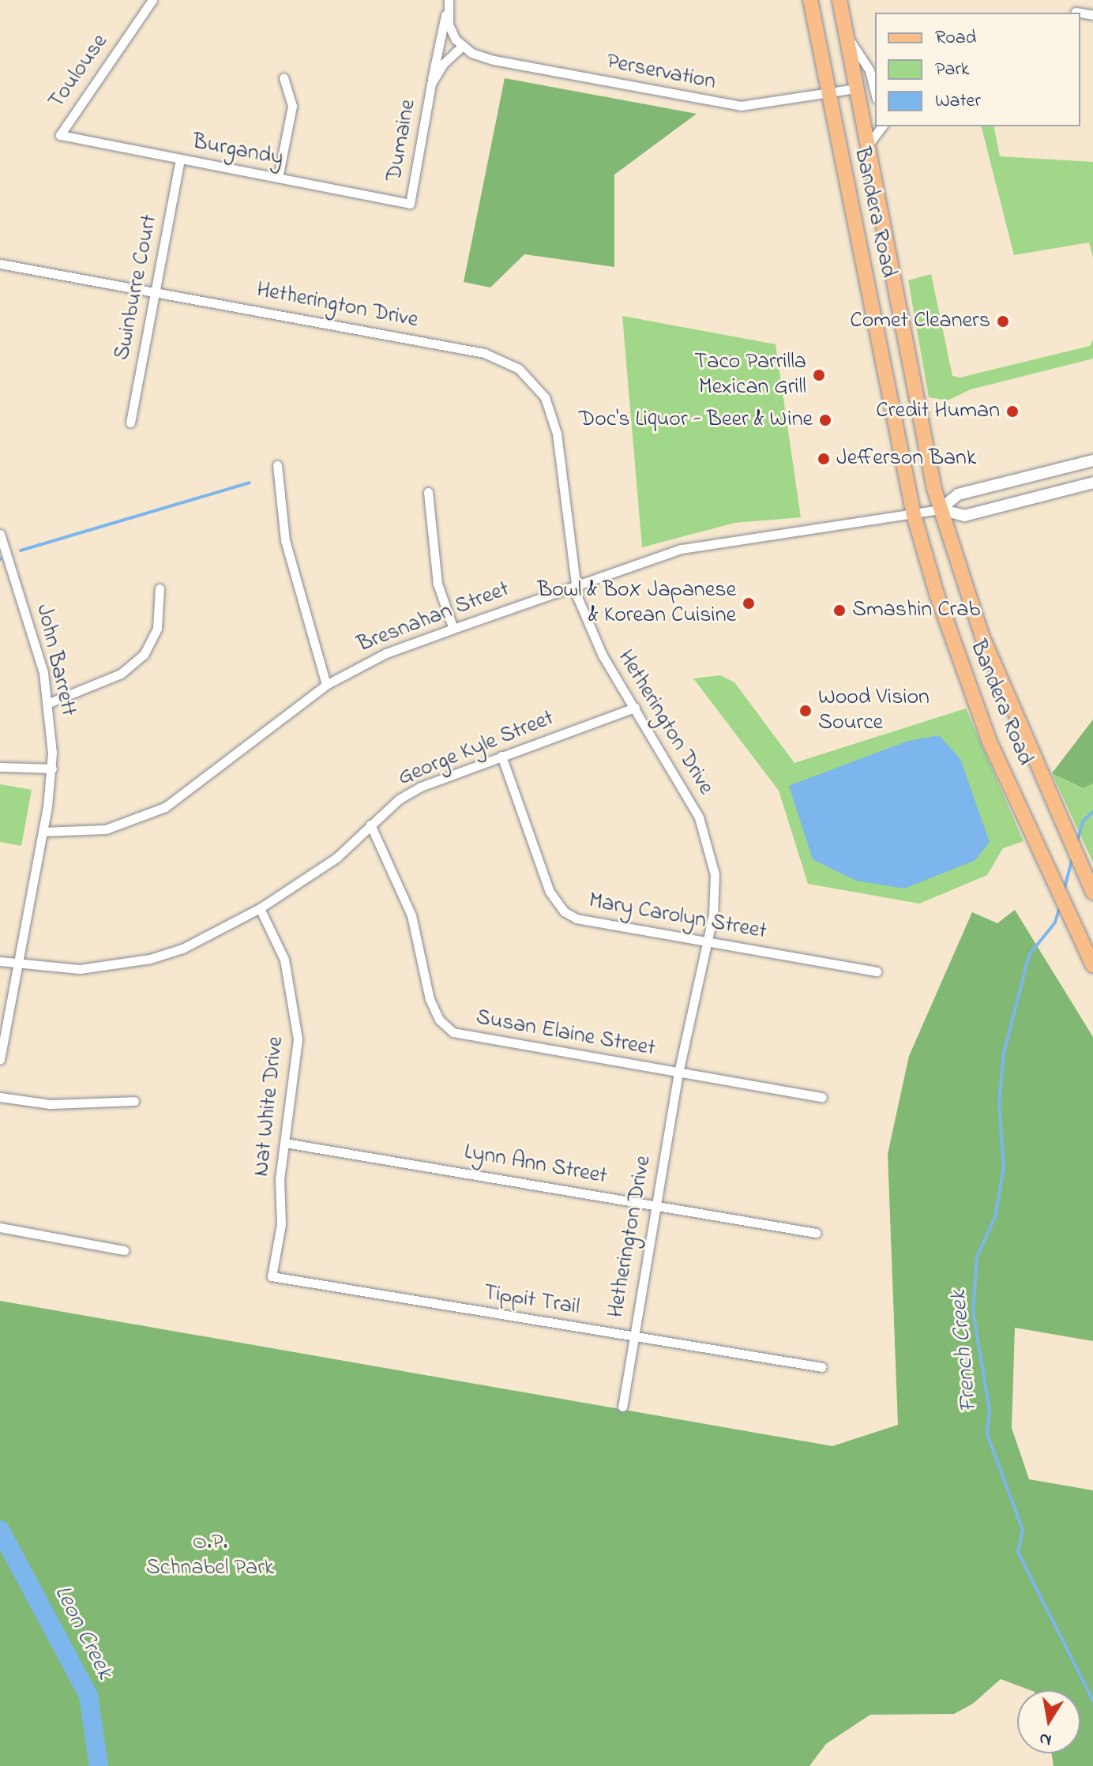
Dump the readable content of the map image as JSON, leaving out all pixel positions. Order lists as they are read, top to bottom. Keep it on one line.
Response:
{"streets":{"main road":["Bandera Road"],"street":["Toulouse","Perservation","Dumaine","Burgandy","Swinburre Court","Hetherington Drive","Bresnahan Street","John Barrett","George Kyle Street","Mary Carolyn Street","Susan Elaine Street","Nat White Drive","Lynn Ann Street","Tippit Trail"]},"crossings":[["Toulouse","Burgandy"],["Perservation","Dumaine"],["Perservation","Bandera Road"],["Dumaine","Burgandy"],["Burgandy","Swinburre Court"],["Bandera Road","Bresnahan Street"],["Swinburre Court","Hetherington Drive"],["Hetherington Drive","Bresnahan Street"],["Hetherington Drive","George Kyle Street"],["Hetherington Drive","Mary Carolyn Street"],["Hetherington Drive","Susan Elaine Street"],["Hetherington Drive","Lynn Ann Street"],["Hetherington Drive","Tippit Trail"],["Bresnahan Street","John Barrett"],["John Barrett","George Kyle Street"],["George Kyle Street","Mary Carolyn Street"],["George Kyle Street","Susan Elaine Street"],["George Kyle Street","Nat White Drive"],["Nat White Drive","Lynn Ann Street"],["Nat White Drive","Tippit Trail"]],"water":["French Creek","Leon Creek"],"parks":["O.P. Schnabel Park"],"places":["Comet Cleaners","Taco Parrilla Mexican Grill","Credit Human","Doc's Liquor - Beer & Wine","Jefferson Bank","Bowl & BoX Japanese & Korean Cuisine","Smashin Crab","Wood Vision Source"],"legend":["Road","Park","Water"],"north":"bottom"}
